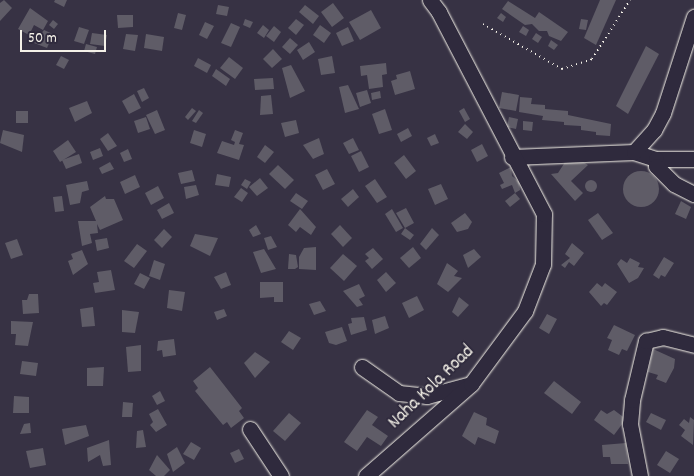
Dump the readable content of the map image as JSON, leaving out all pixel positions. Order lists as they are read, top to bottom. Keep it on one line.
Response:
{"streets":{"street":["Naha Kola Road"]},"scale_bar":"50 m"}
